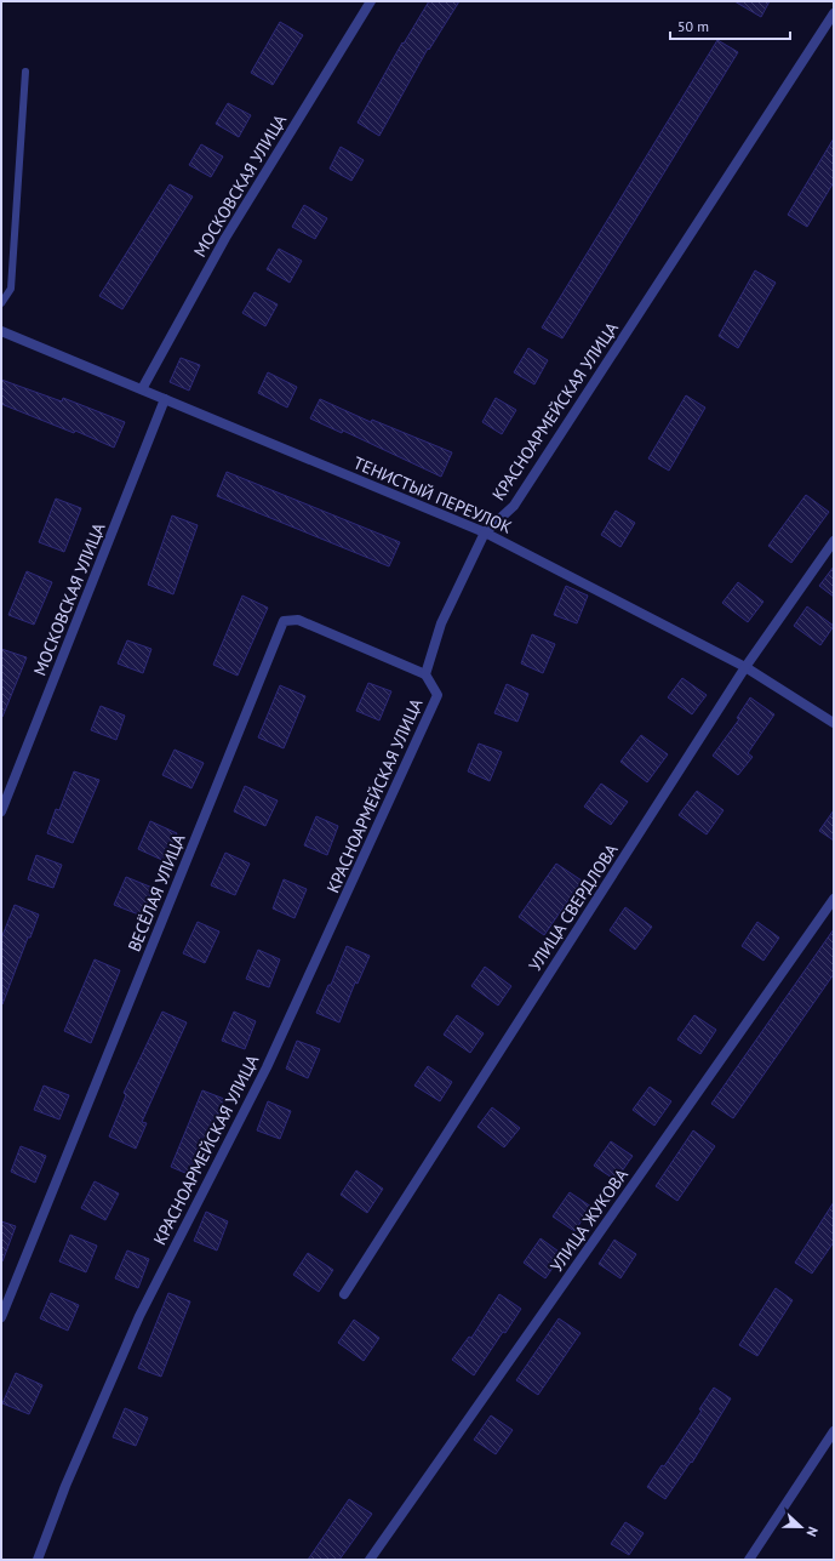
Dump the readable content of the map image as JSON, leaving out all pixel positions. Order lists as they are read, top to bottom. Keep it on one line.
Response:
{"streets":{"street":["МОСКОВСКАЯ УЛИЦА","КРАСНОАРМЕЙСКАЯ УЛИЦА","ТЕНИСТЫЙ ПЕРЕУЛОК","ВЕСЁЛАЯ УЛИЦА","УЛИЦА СВЕРДЛОВА","УЛИЦА ЖУКОВА"]},"crossings":[["МОСКОВСКАЯ УЛИЦА","ТЕНИСТЫЙ ПЕРЕУЛОК"],["КРАСНОАРМЕЙСКАЯ УЛИЦА","ТЕНИСТЫЙ ПЕРЕУЛОК"],["КРАСНОАРМЕЙСКАЯ УЛИЦА","ВЕСЁЛАЯ УЛИЦА"],["ТЕНИСТЫЙ ПЕРЕУЛОК","УЛИЦА СВЕРДЛОВА"]],"scale_bar":"50 m","north":"right"}
